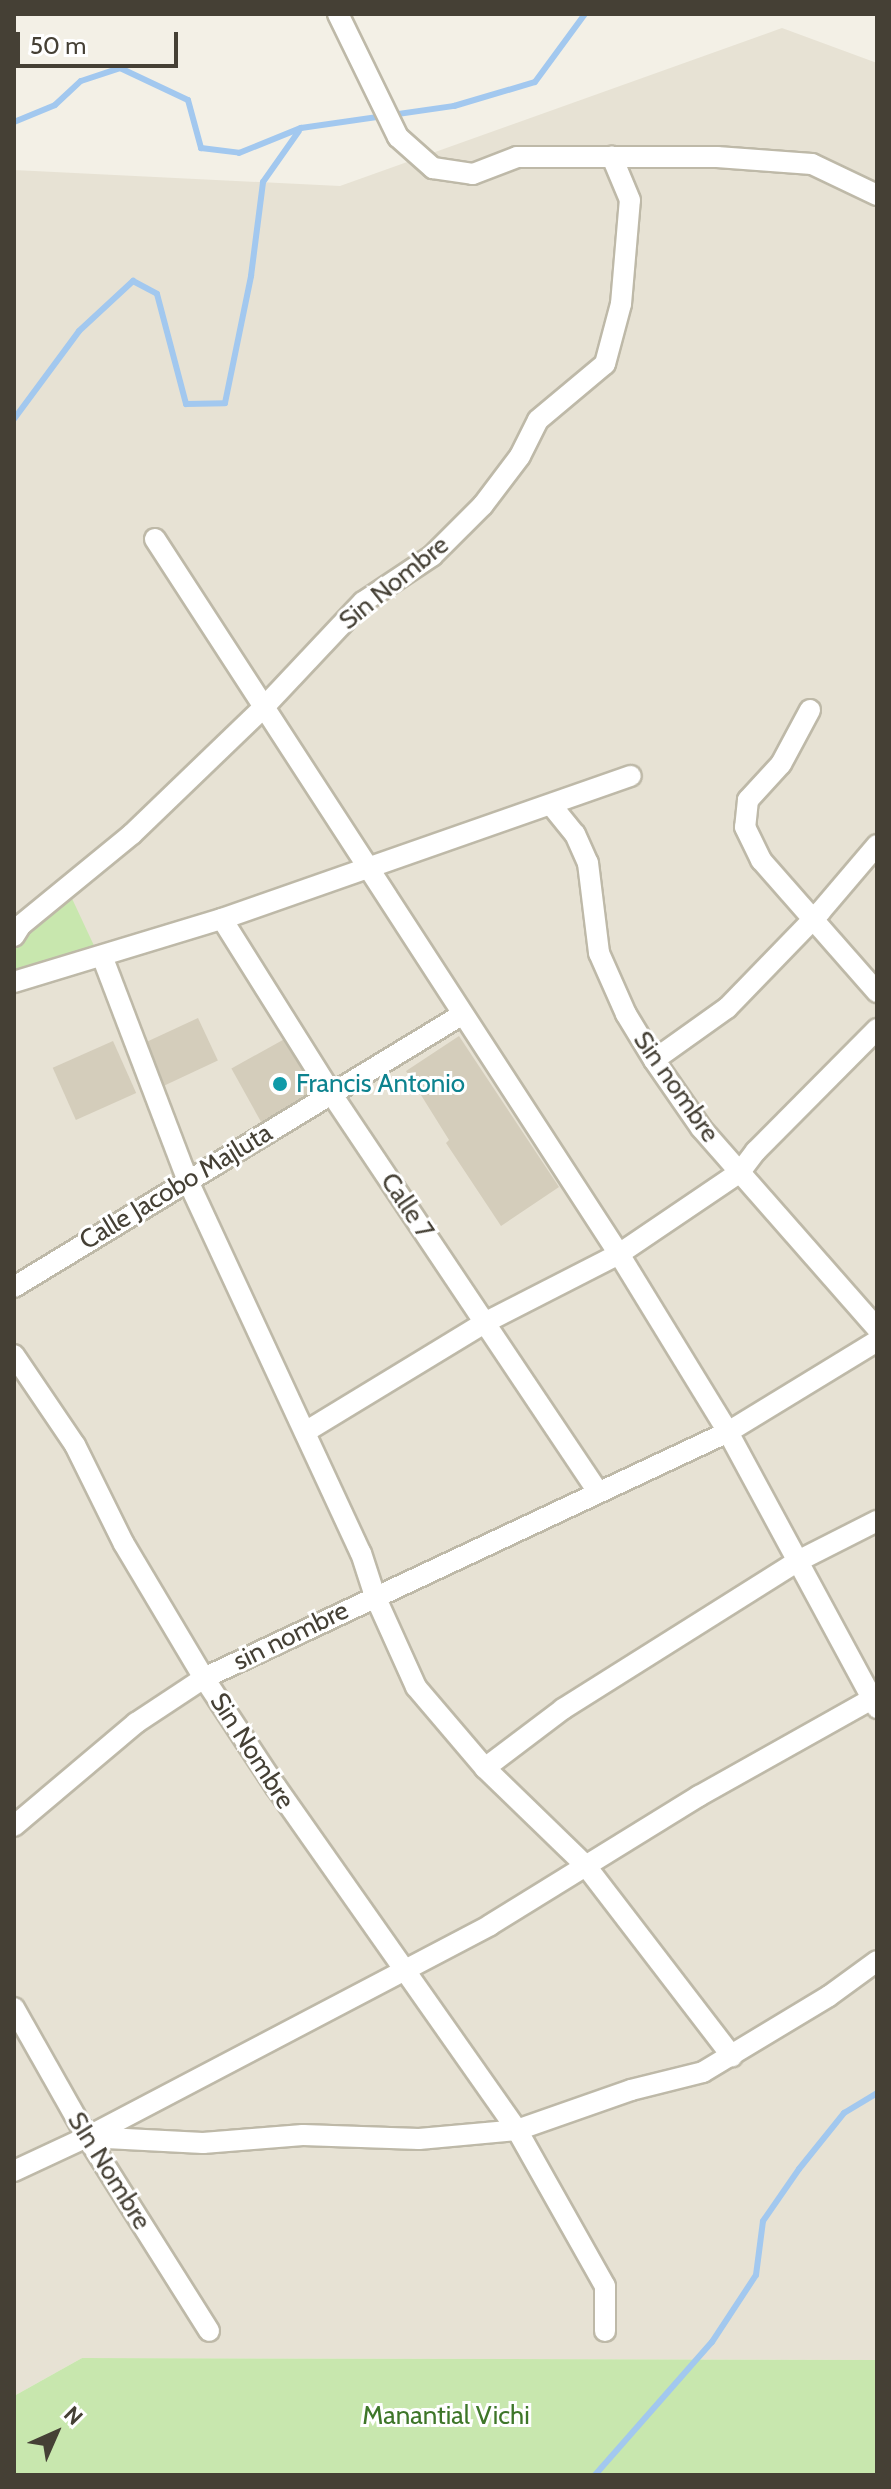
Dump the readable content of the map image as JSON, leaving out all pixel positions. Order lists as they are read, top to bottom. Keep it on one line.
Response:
{"streets":{"street":["Sin Nombre","Sin nombre","Calle Jacobo Majluta","Calle 7","sin nombre","SIn Nombre"]},"crossings":[["Sin Nombre","Calle Jacobo Majluta"],["Sin Nombre","sin nombre"],["Sin Nombre","SIn Nombre"],["Calle Jacobo Majluta","Calle 7"],["Calle 7","sin nombre"]],"parks":["Manantial Vichi"],"places":["Francis Antonio"],"scale_bar":"50 m","north":"top right"}
